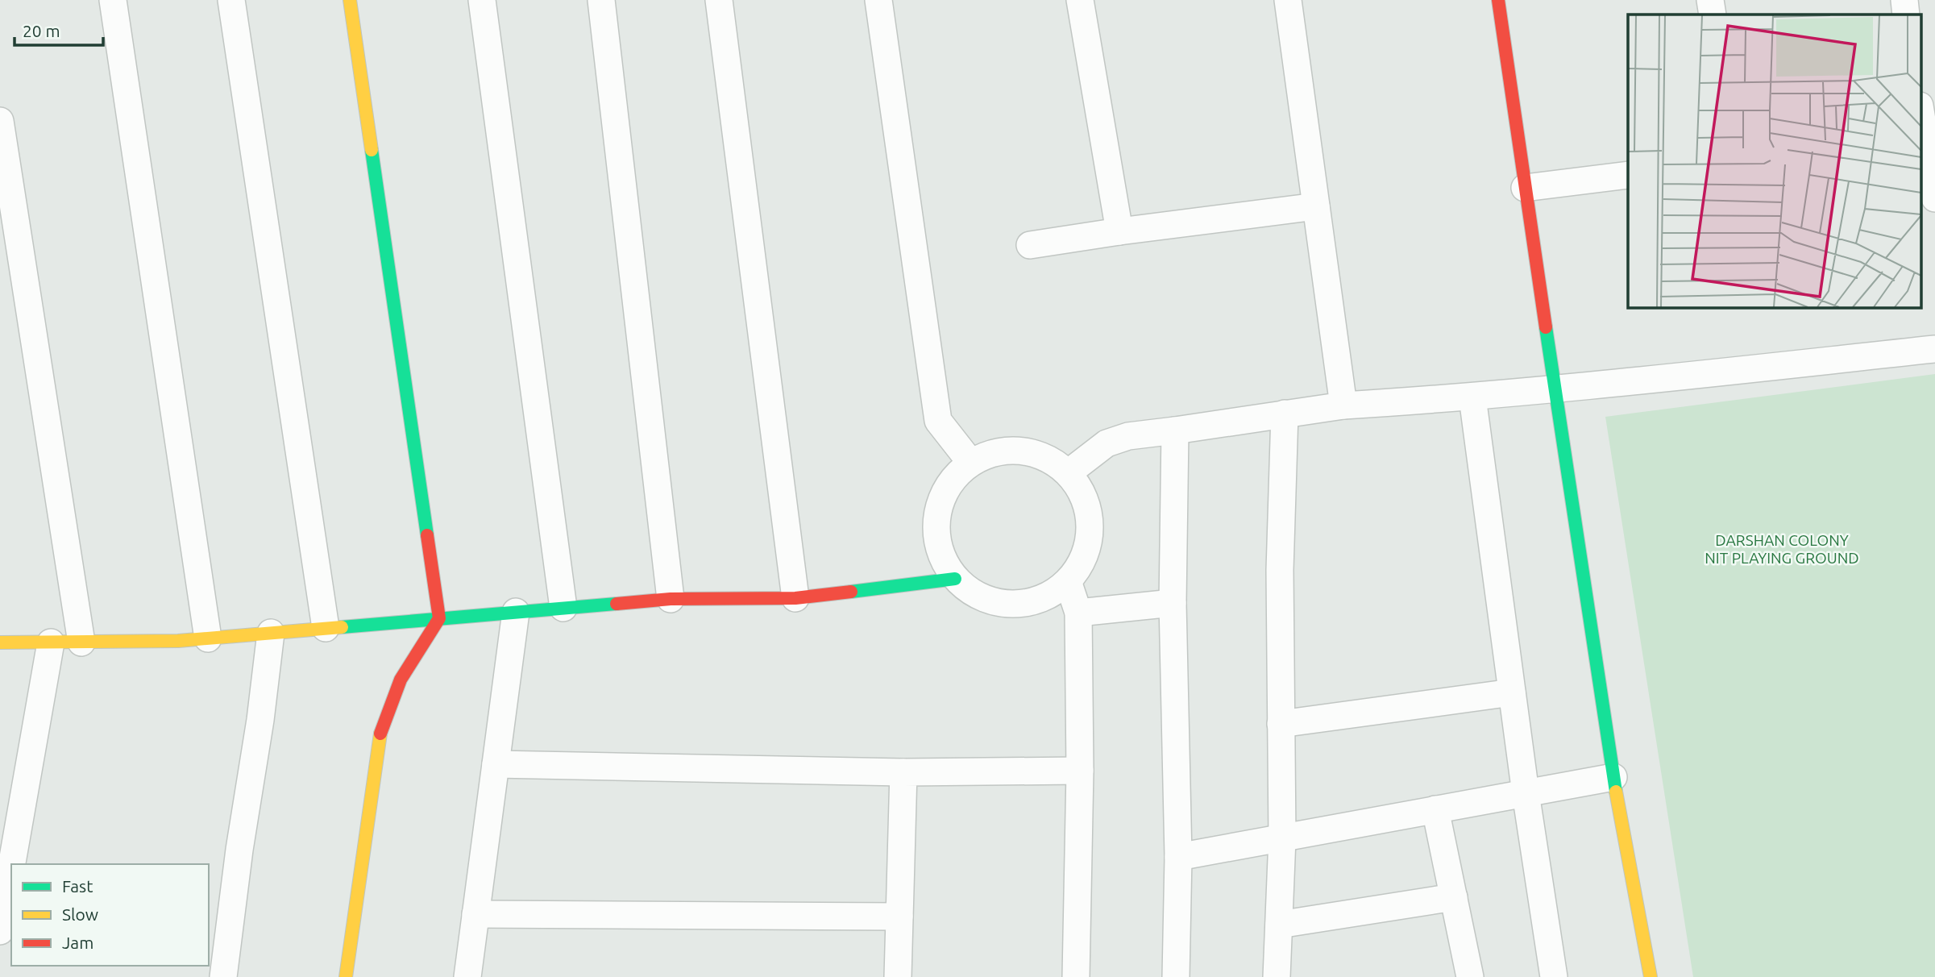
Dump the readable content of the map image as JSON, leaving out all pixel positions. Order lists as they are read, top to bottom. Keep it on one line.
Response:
{"parks":["DARSHAN COLONY NIT PLAYING GROUND"],"legend":["Fast","Slow","Jam"],"scale_bar":"20 m"}
